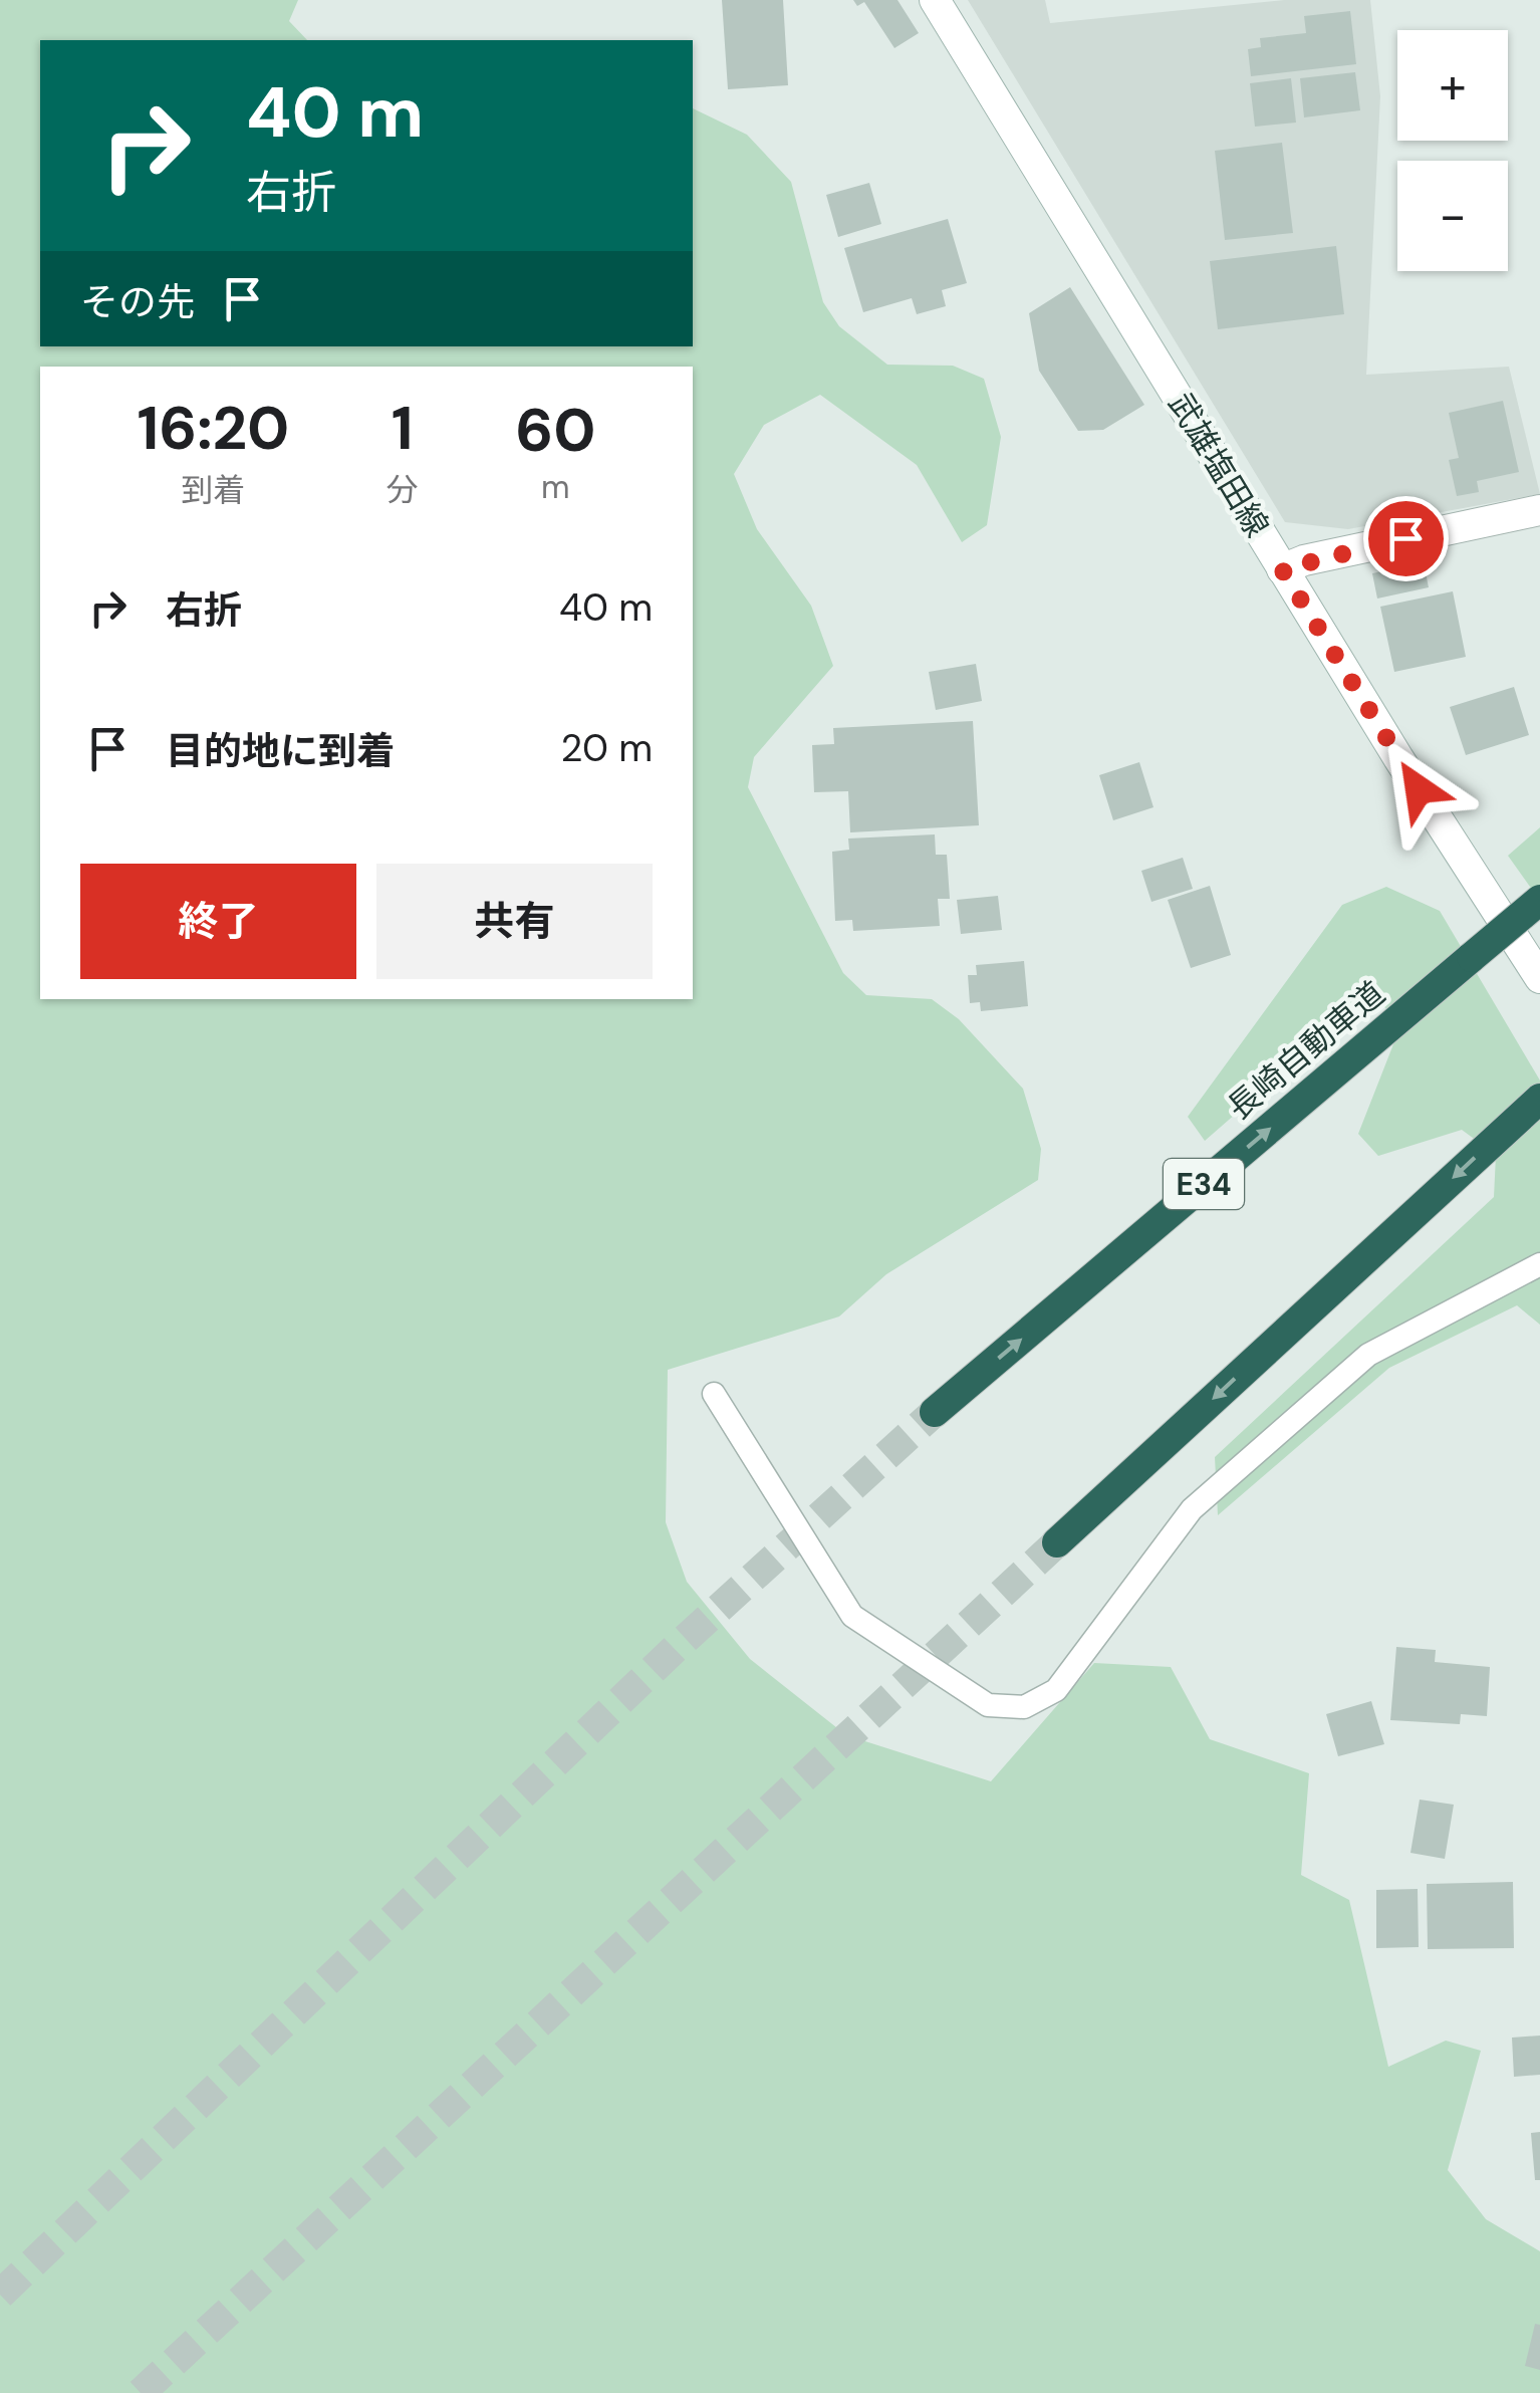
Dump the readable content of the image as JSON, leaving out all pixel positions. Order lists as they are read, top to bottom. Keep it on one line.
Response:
{"streets":{"highway":["長崎自動車道","E34"],"main road":["武雄塩田線"]},"page":{"map_buttons":["+","−"],"turn":["40 m","右折"],"then":"その先","eta":["16:20","到着","1","分","60","m"],"list":[{"name":"右折","value":"40 m"},{"name":"目的地に到着","value":"20 m"}],"buttons":["終了","共有"]}}
